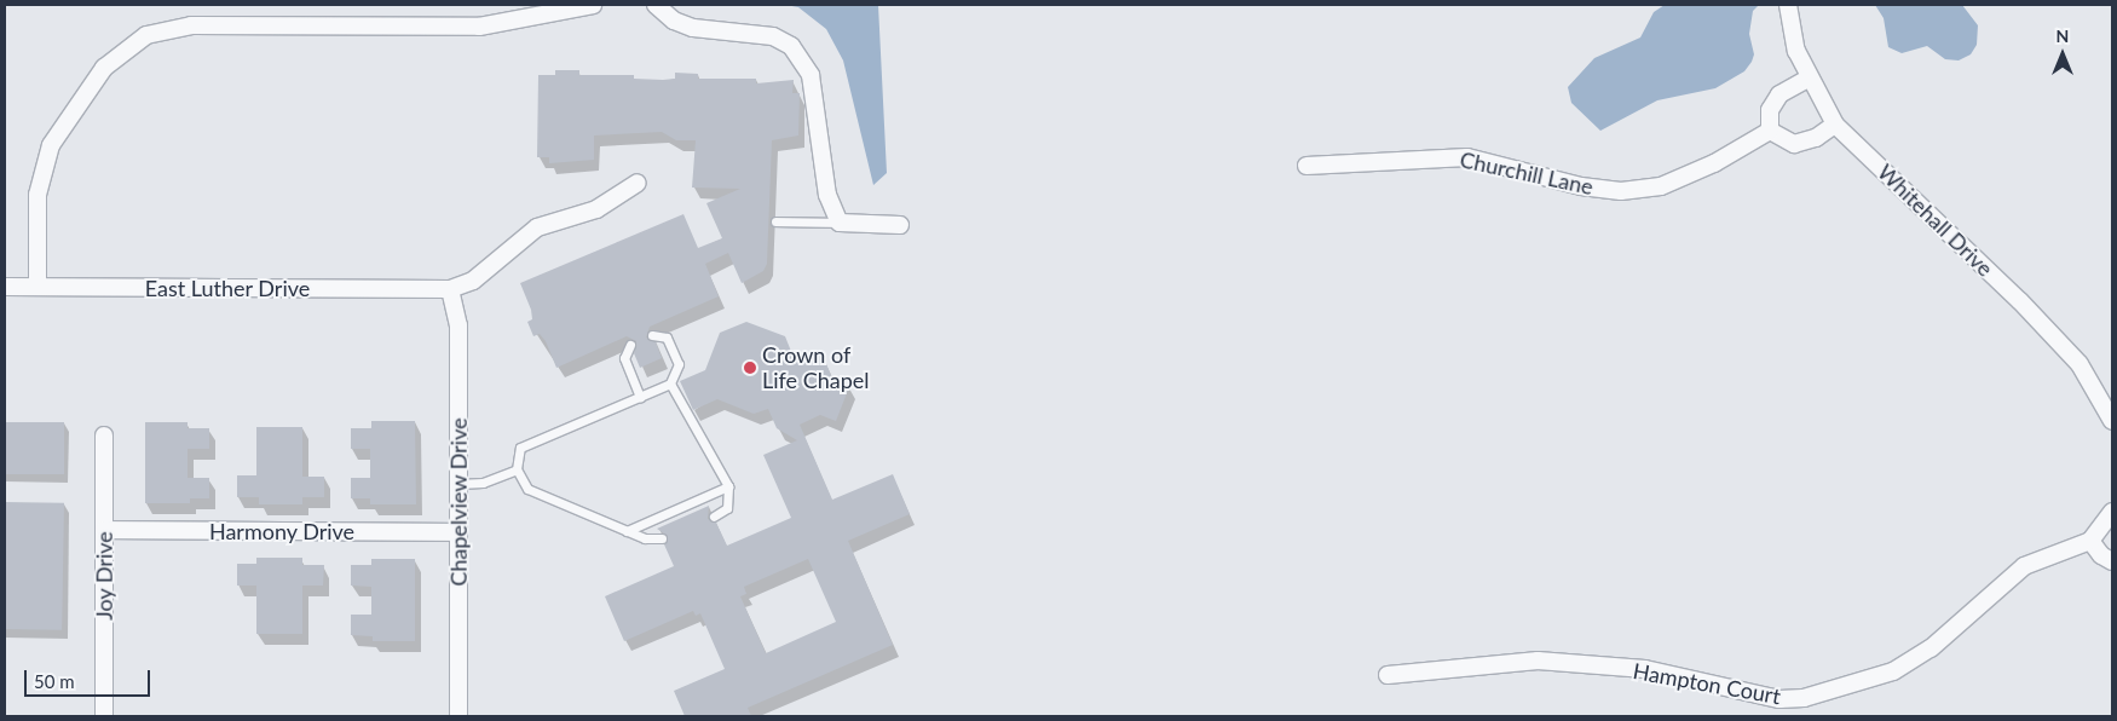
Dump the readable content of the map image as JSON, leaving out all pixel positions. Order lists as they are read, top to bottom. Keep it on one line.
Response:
{"streets":{"street":["Churchill Lane","Whitehall Drive","East Luther Drive","Chapelview Drive","Harmony Drive","Joy Drive","Hampton Court"]},"crossings":[["Churchill Lane","Whitehall Drive"],["East Luther Drive","Chapelview Drive"],["Chapelview Drive","Harmony Drive"],["Harmony Drive","Joy Drive"]],"places":["Crown of Life Chapel"],"scale_bar":"50 m","north":"top"}
